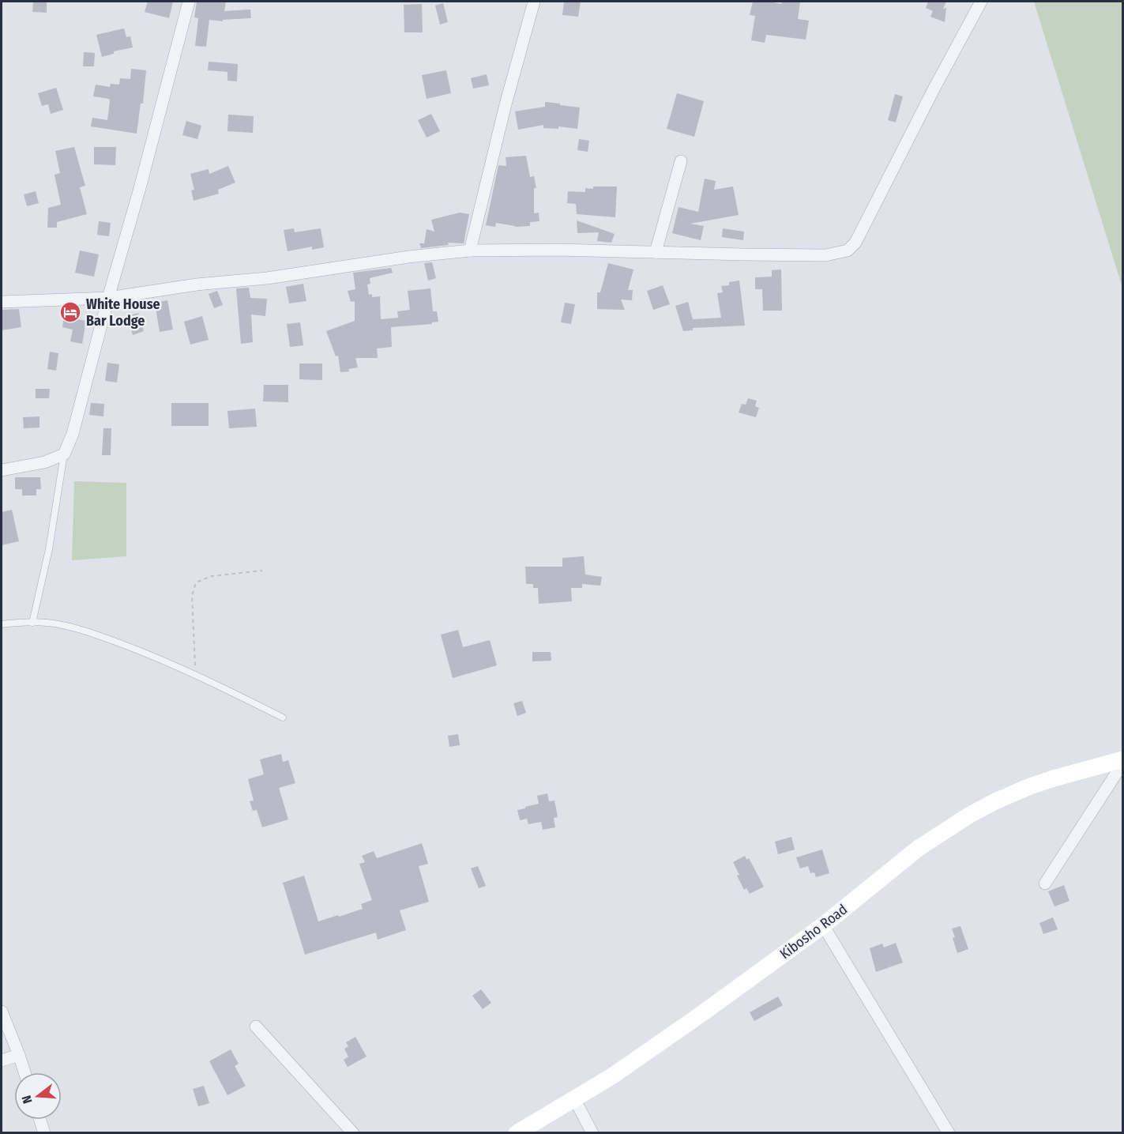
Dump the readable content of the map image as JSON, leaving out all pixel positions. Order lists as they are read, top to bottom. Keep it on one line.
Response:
{"streets":{"main road":["Kibosho Road"]},"places":{"hotel":["White House Bar Lodge"]},"north":"left"}
